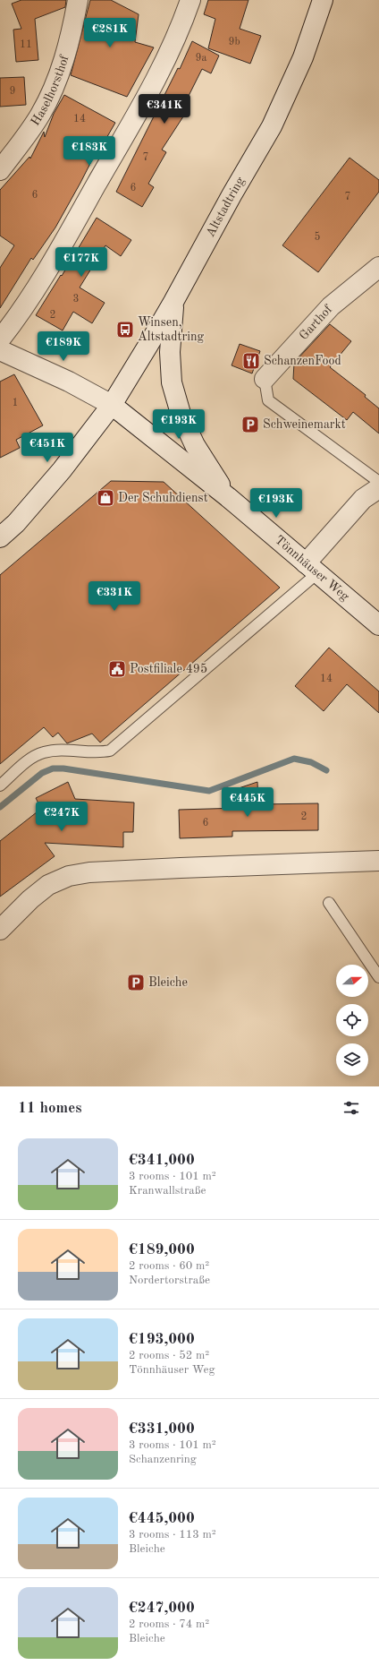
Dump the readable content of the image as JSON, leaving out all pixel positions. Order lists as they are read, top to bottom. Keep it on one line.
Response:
{"streets":{"street":["Haselhorsthof","Altstadtring","Garthof","Tönnhäuser Weg"]},"crossings":[["Altstadtring","Tönnhäuser Weg"]],"places":{"bus stop":["Winsen, Altstadtring"],"restaurant":["SchanzenFood"],"parking":["Schweinemarkt","Bleiche"],"shop":["Der Schuhdienst"],"public building":["Postfiliale 495"]},"house_numbers":["9b","11","9a","9","14","7","6","6","7","5","3","2","1","14","2","6"],"north":"right","page":{"price":["€281K","€341K","€183K","€177K","€189K","€193K","€451K","€193K","€331K","€445K","€247K"],"heading":"11 homes","list":[{"name":"€341,000","note":"3 rooms · 101 m² · Kranwallstraße"},{"name":"€189,000","note":"2 rooms · 60 m² · Nordertorstraße"},{"name":"€193,000","note":"2 rooms · 52 m² · Tönnhäuser Weg"},{"name":"€331,000","note":"3 rooms · 101 m² · Schanzenring"},{"name":"€445,000","note":"3 rooms · 113 m² · Bleiche"},{"name":"€247,000","note":"2 rooms · 74 m² · Bleiche"}]}}
